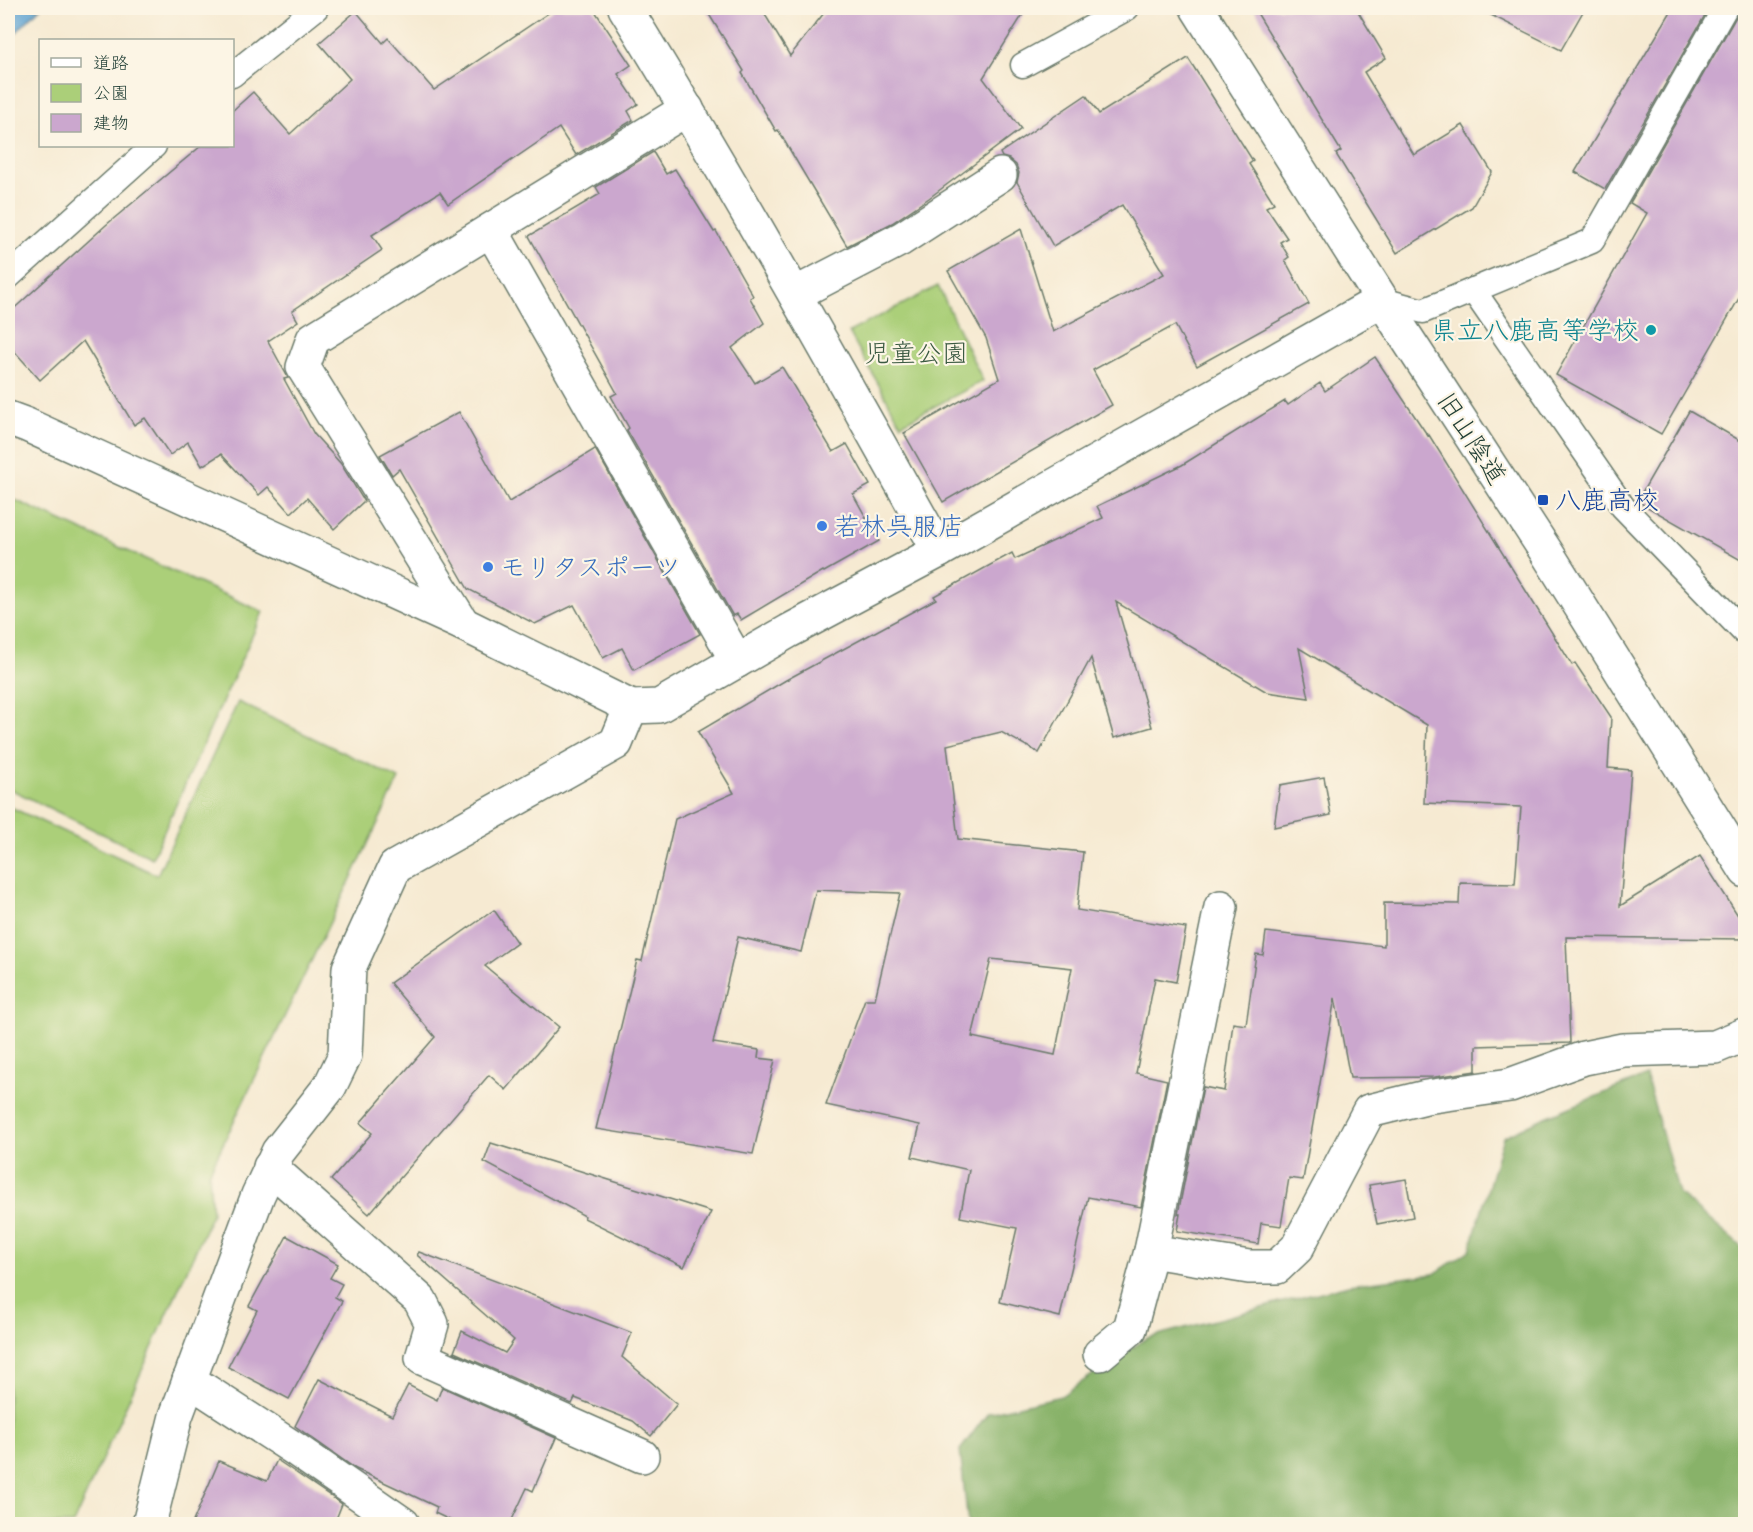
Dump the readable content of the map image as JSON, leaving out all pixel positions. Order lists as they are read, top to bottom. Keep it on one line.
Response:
{"streets":{"street":["旧山陰道"]},"parks":["児童公園"],"places":{"other":["県立八鹿高等学校","若林呉服店","モリタスポーツ"],"transit":["八鹿高校"]},"legend":["道路","公園","建物"]}
